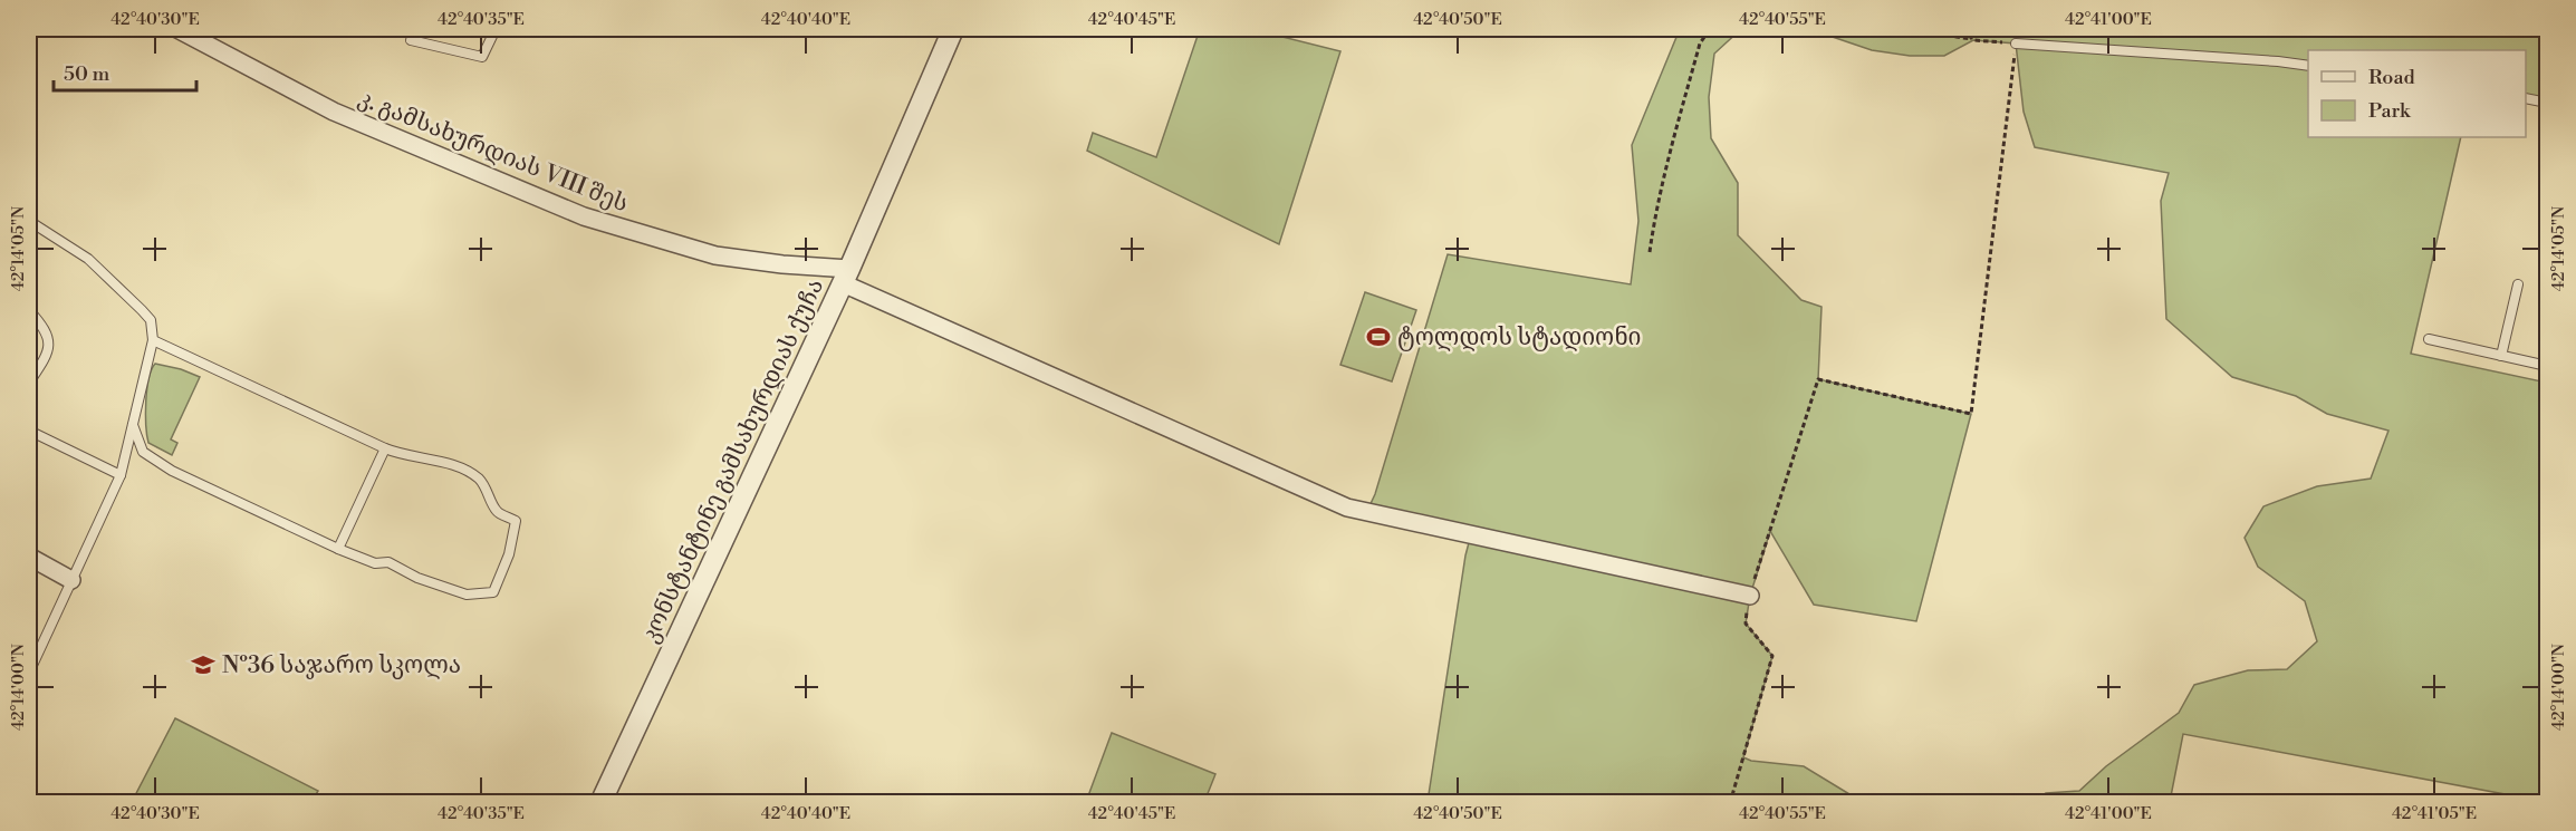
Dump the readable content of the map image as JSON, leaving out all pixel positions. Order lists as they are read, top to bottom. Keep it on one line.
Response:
{"streets":{"street":["კ. გამსახურდიას VIII შეს","კონსტანტინე გამსახურდიას ქუჩა"]},"crossings":[["კ. გამსახურდიას VIII შეს","კონსტანტინე გამსახურდიას ქუჩა"]],"places":{"sports":["ტოლდოს სტადიონი"],"school or university":["№36 საჯარო სკოლა"]},"legend":["Road","Park"],"scale_bar":"50 m","coordinates":["42°40'30\"E","42°40'35\"E","42°40'40\"E","42°40'45\"E","42°40'50\"E","42°40'55\"E","42°41'00\"E","42°14'05\"N","42°14'00\"N","42°41'05\"E"]}
